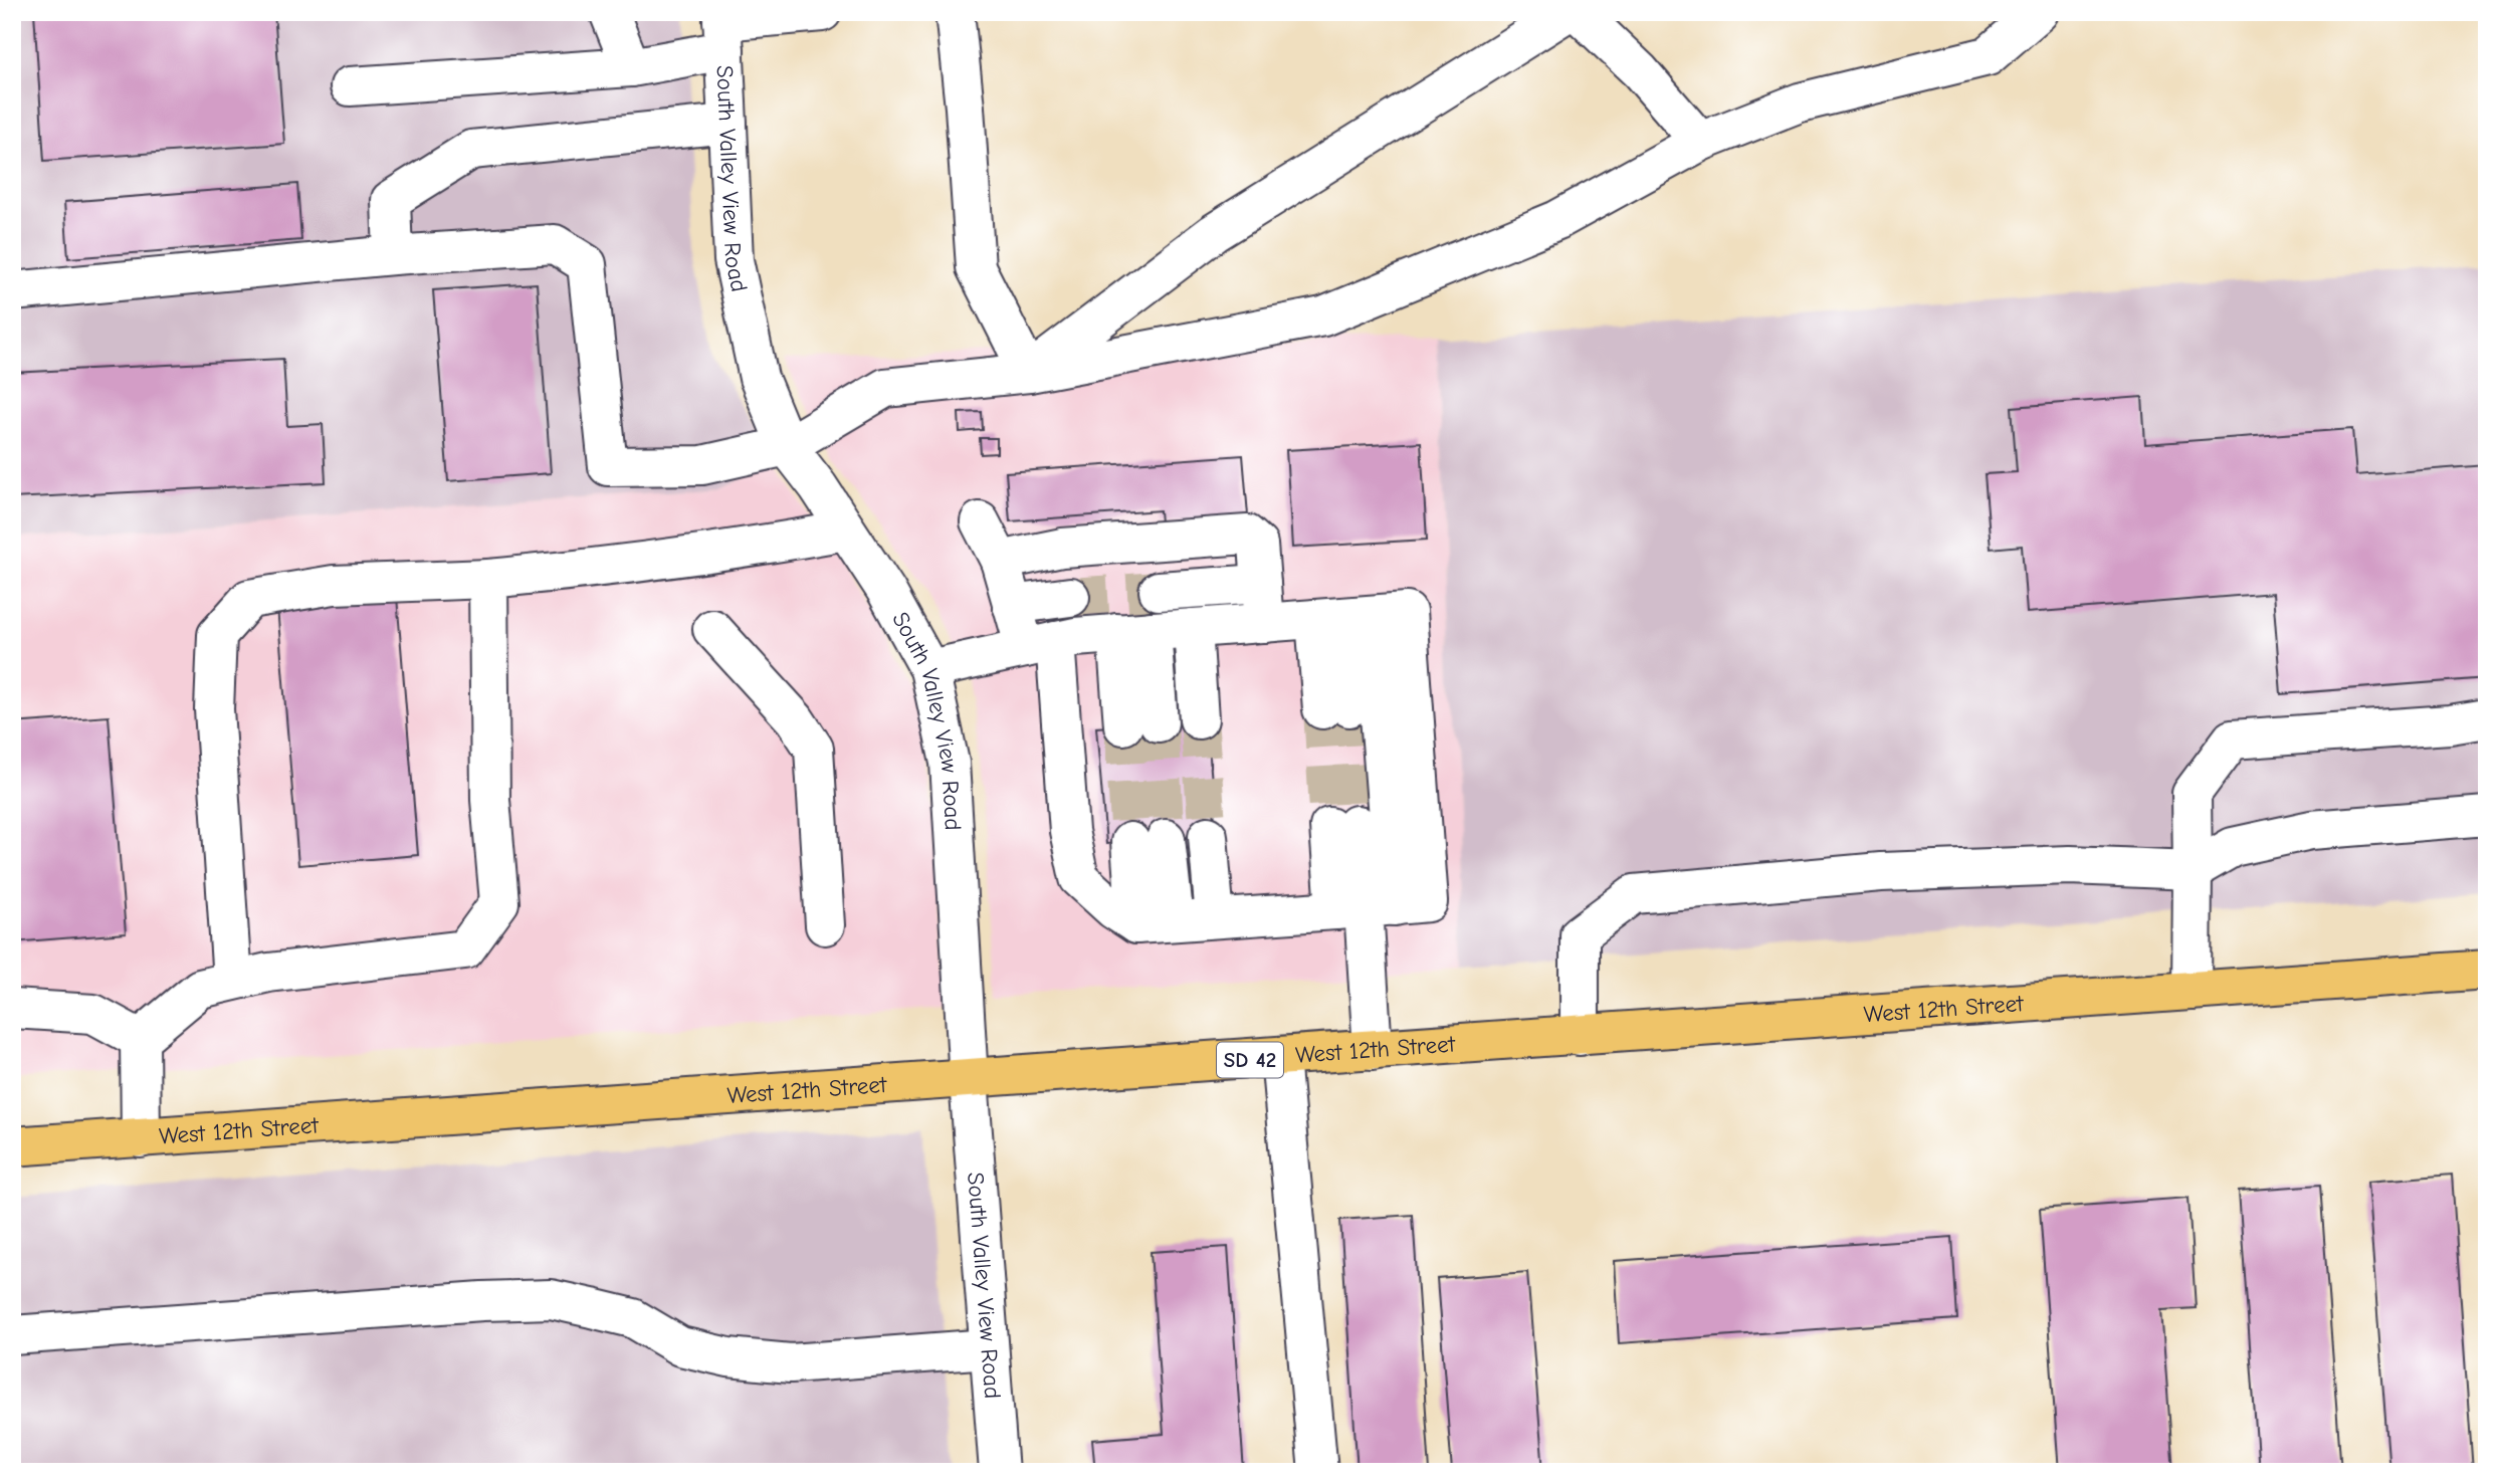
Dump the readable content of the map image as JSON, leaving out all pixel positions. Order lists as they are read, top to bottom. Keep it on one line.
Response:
{"streets":{"main road":["West 12th Street","SD 42"],"street":["South Valley View Road"]},"crossings":[["South Valley View Road","West 12th Street"]]}
